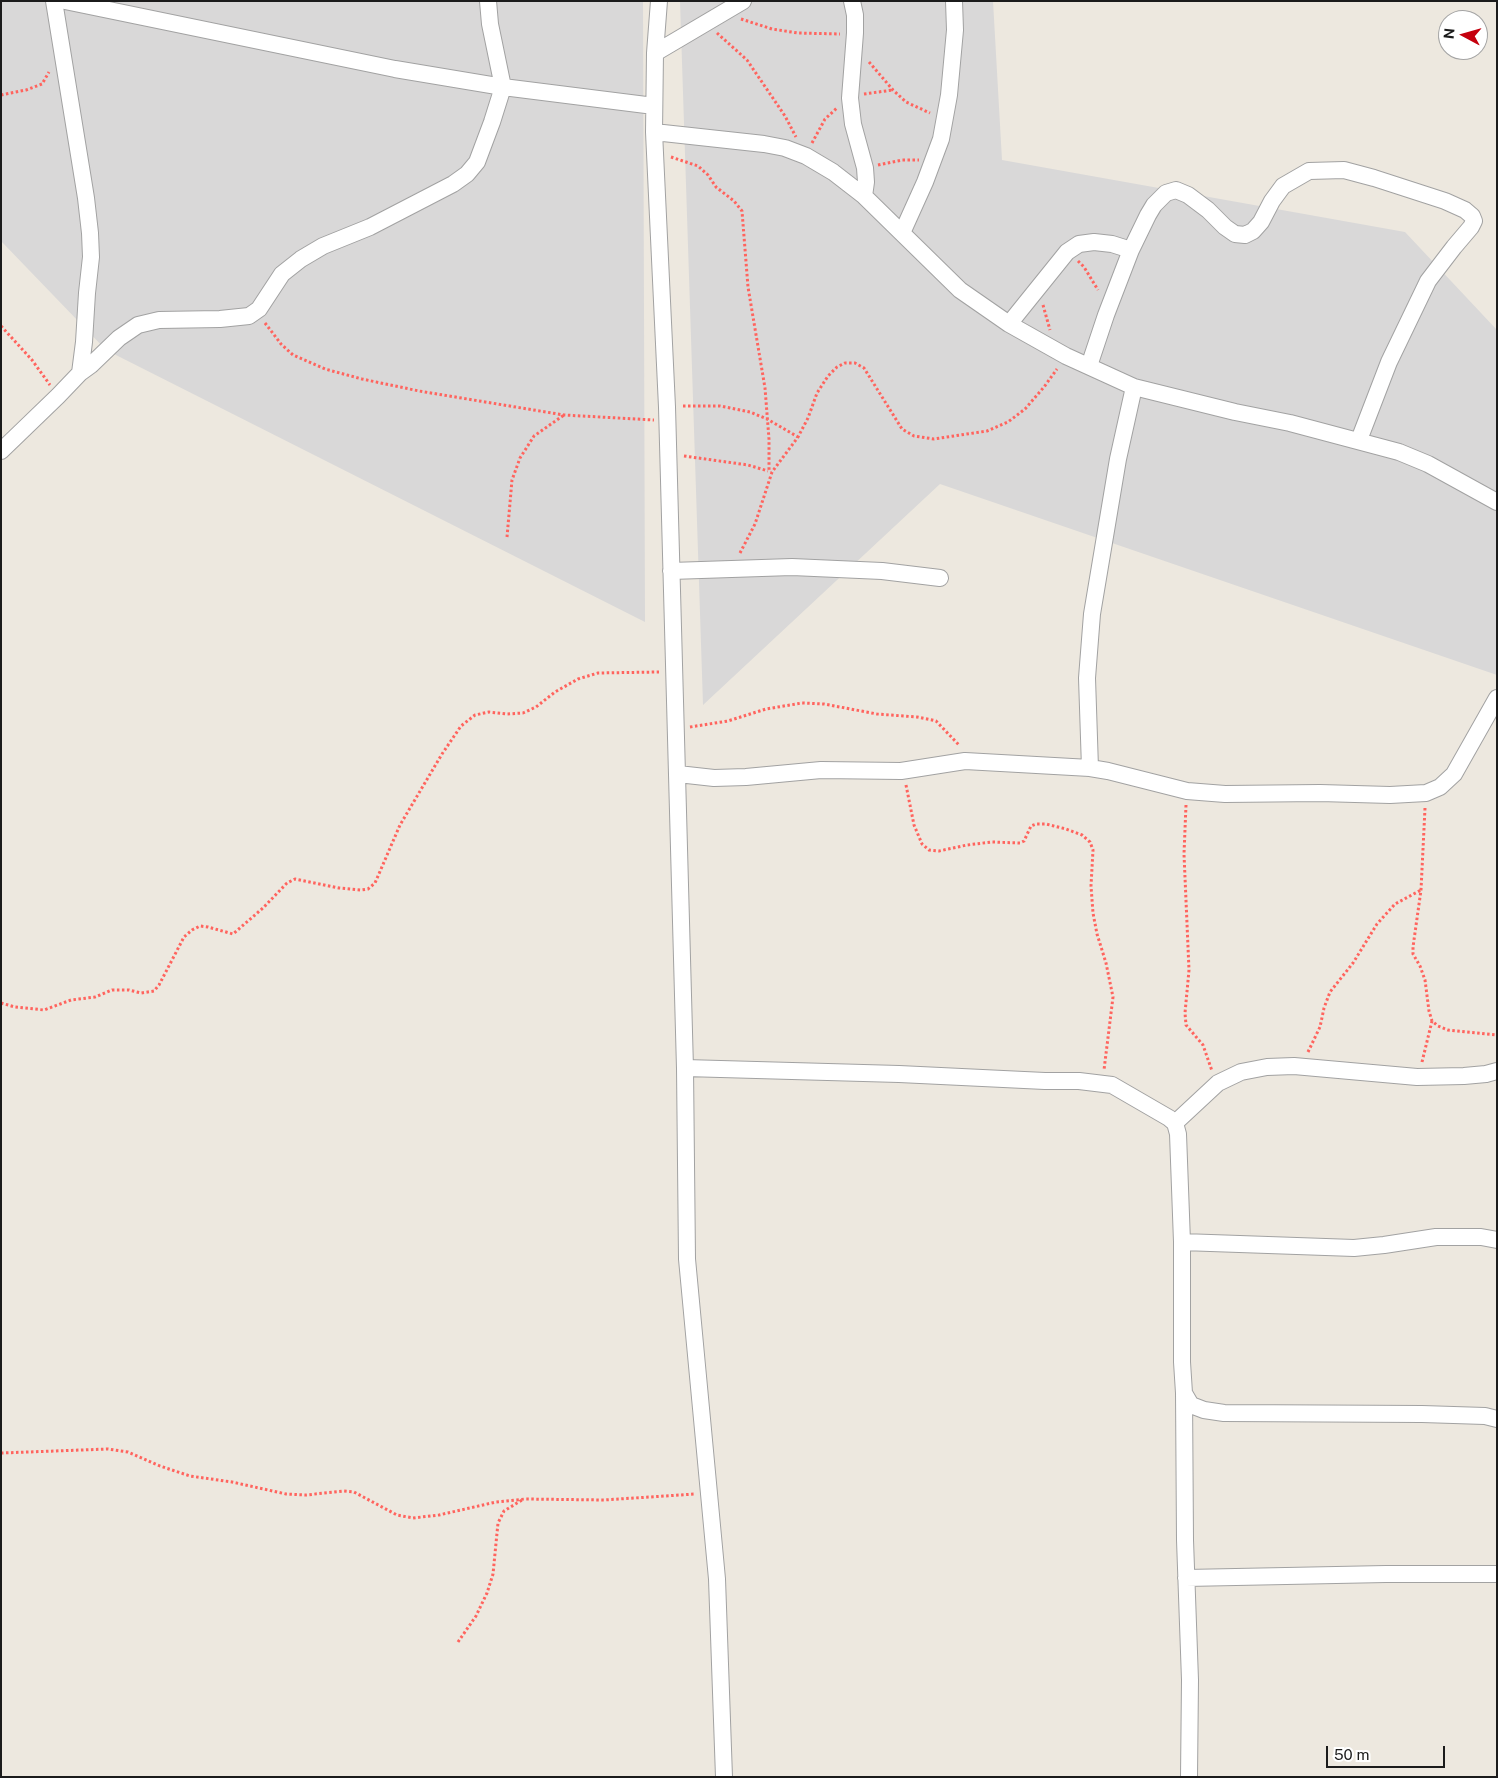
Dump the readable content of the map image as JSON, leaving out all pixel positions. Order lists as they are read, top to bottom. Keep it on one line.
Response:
{"scale_bar":"50 m","north":"left"}
